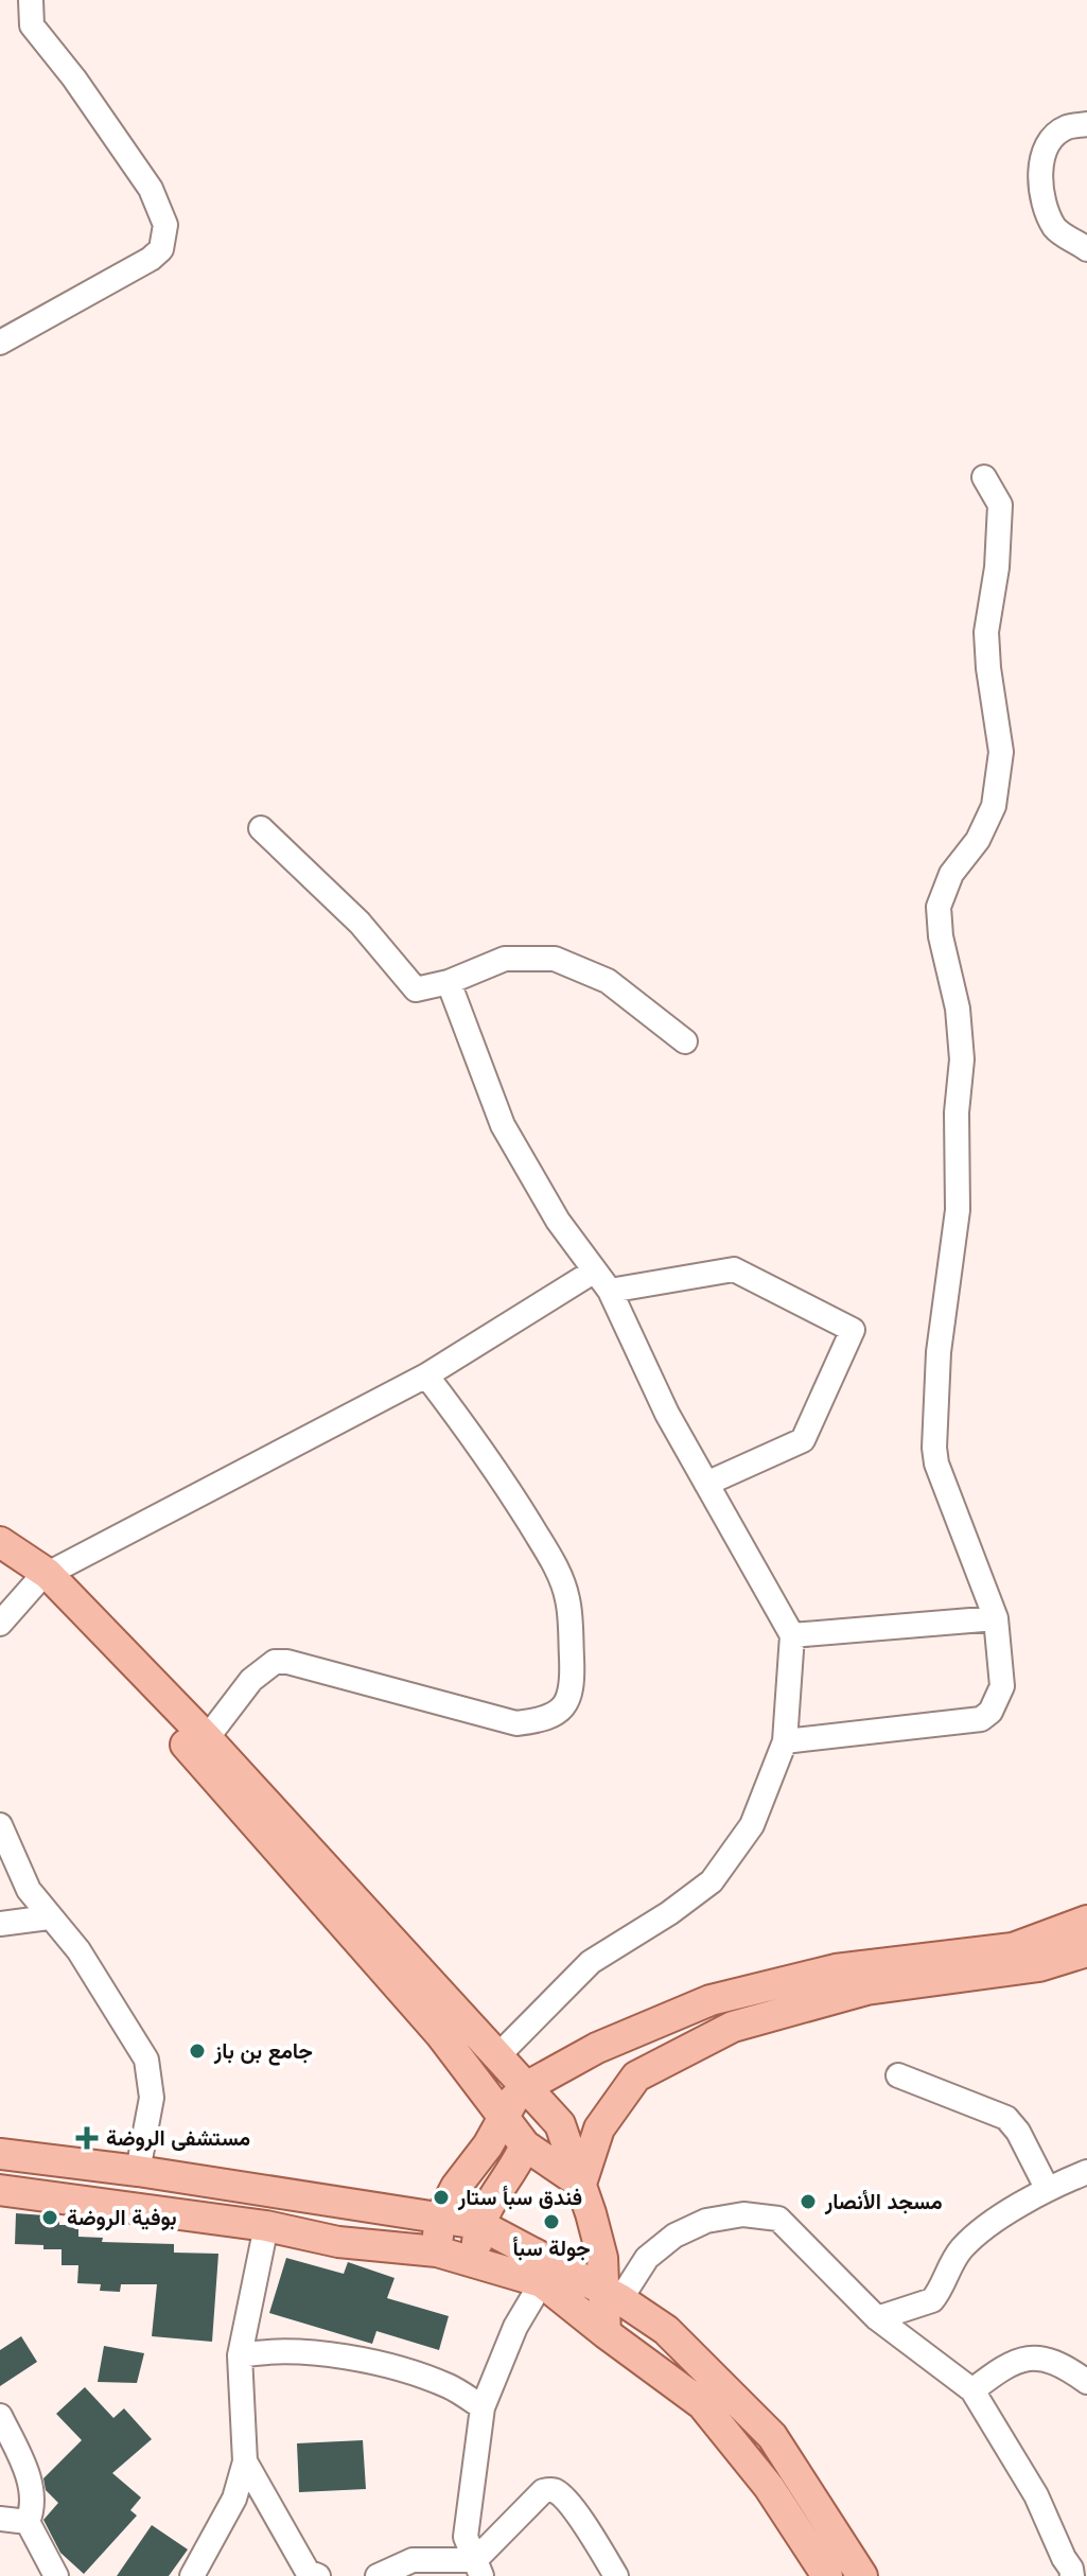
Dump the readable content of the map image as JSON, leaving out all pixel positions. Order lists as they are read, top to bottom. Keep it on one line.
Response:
{"places":{"other":["جامع بن باز","فندق سبأ ستار","مسجد الأنصار","بوفية الروضة","جولة سبأ"],"health":["مستشفى الروضة"]}}
